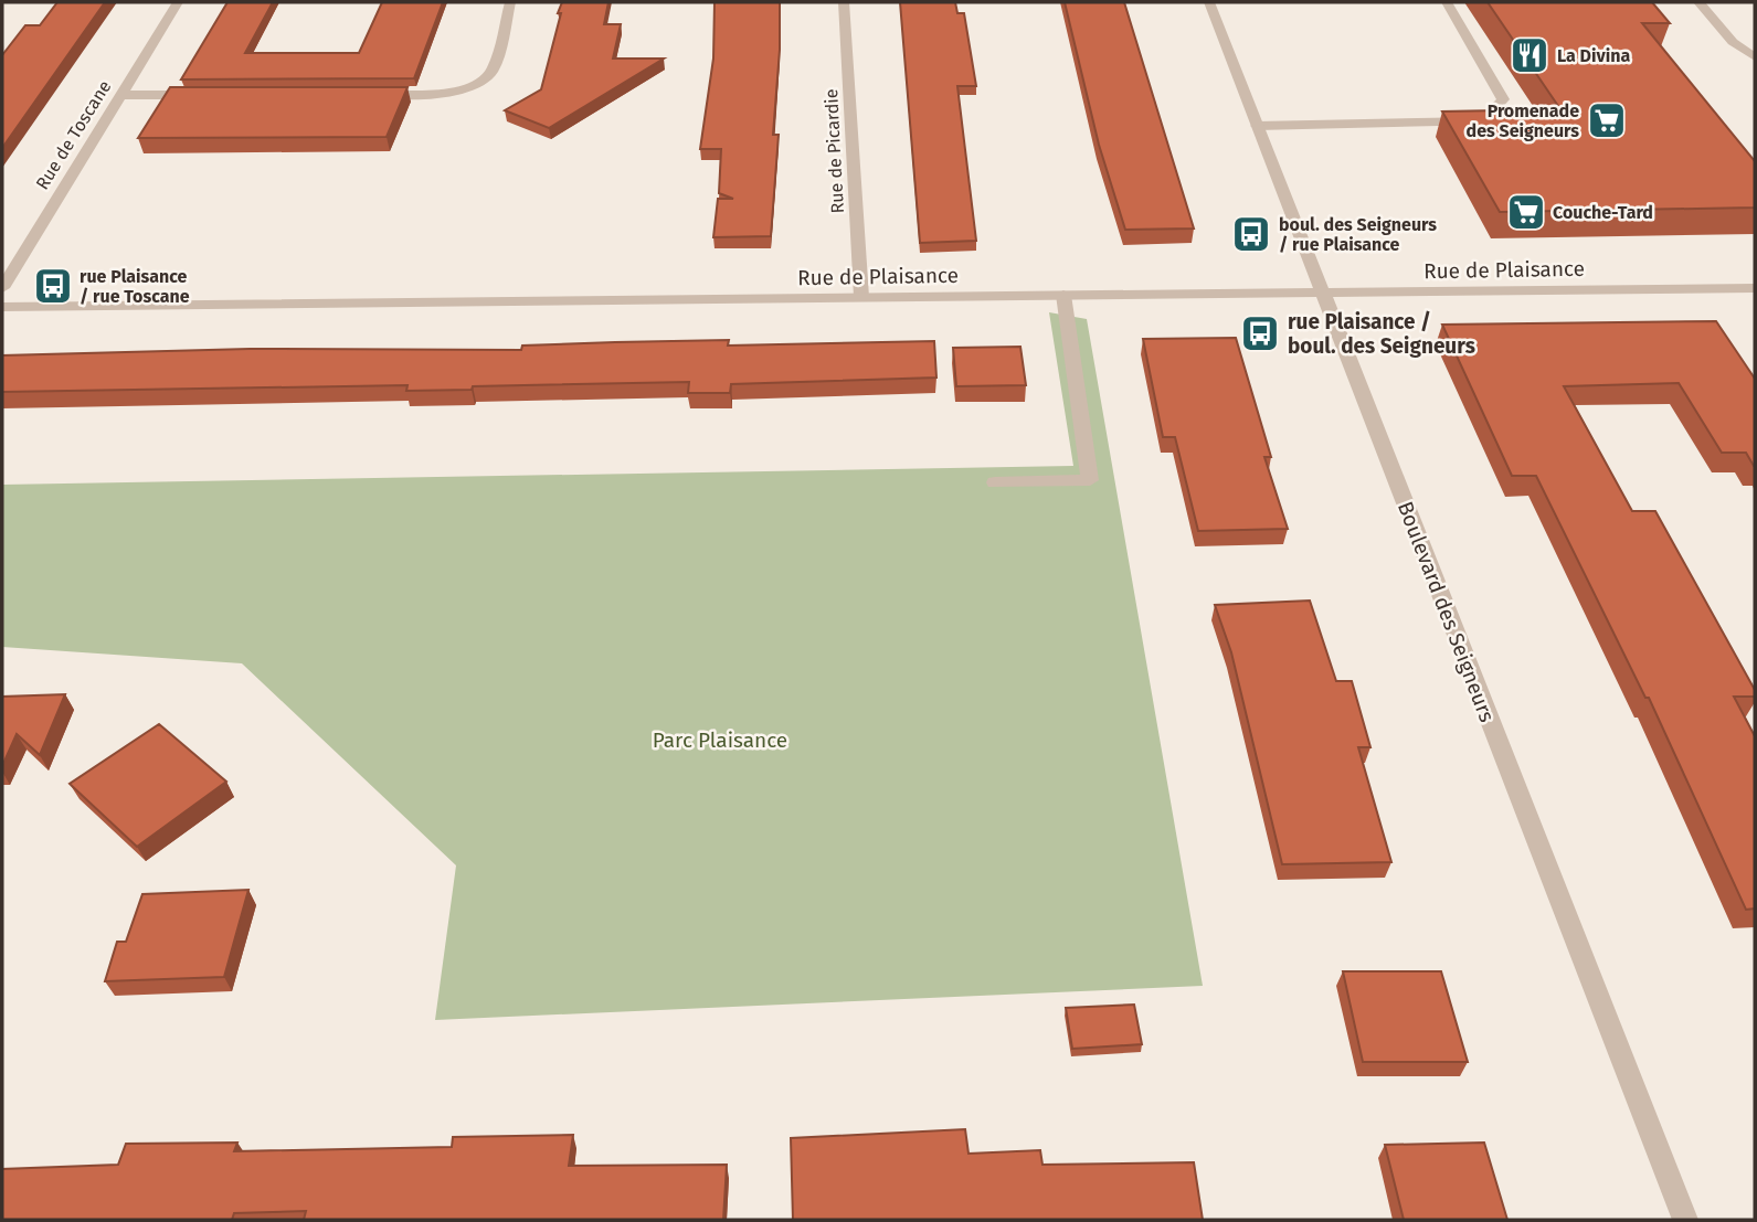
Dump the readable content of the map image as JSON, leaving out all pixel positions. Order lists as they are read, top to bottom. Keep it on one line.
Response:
{"streets":{"street":["Rue de Toscane","Rue de Picardie","Rue de Plaisance","Boulevard des Seigneurs"]},"crossings":[["Rue de Picardie","Rue de Plaisance"],["Rue de Plaisance","Boulevard des Seigneurs"]],"parks":["Parc Plaisance"],"places":{"restaurant":["La Divina"],"supermarket":["Promenade des Seigneurs","Couche-Tard"],"bus stop":["boul. des Seigneurs / rue Plaisance","rue Plaisance / rue Toscane","rue Plaisance / boul. des Seigneurs"]}}
